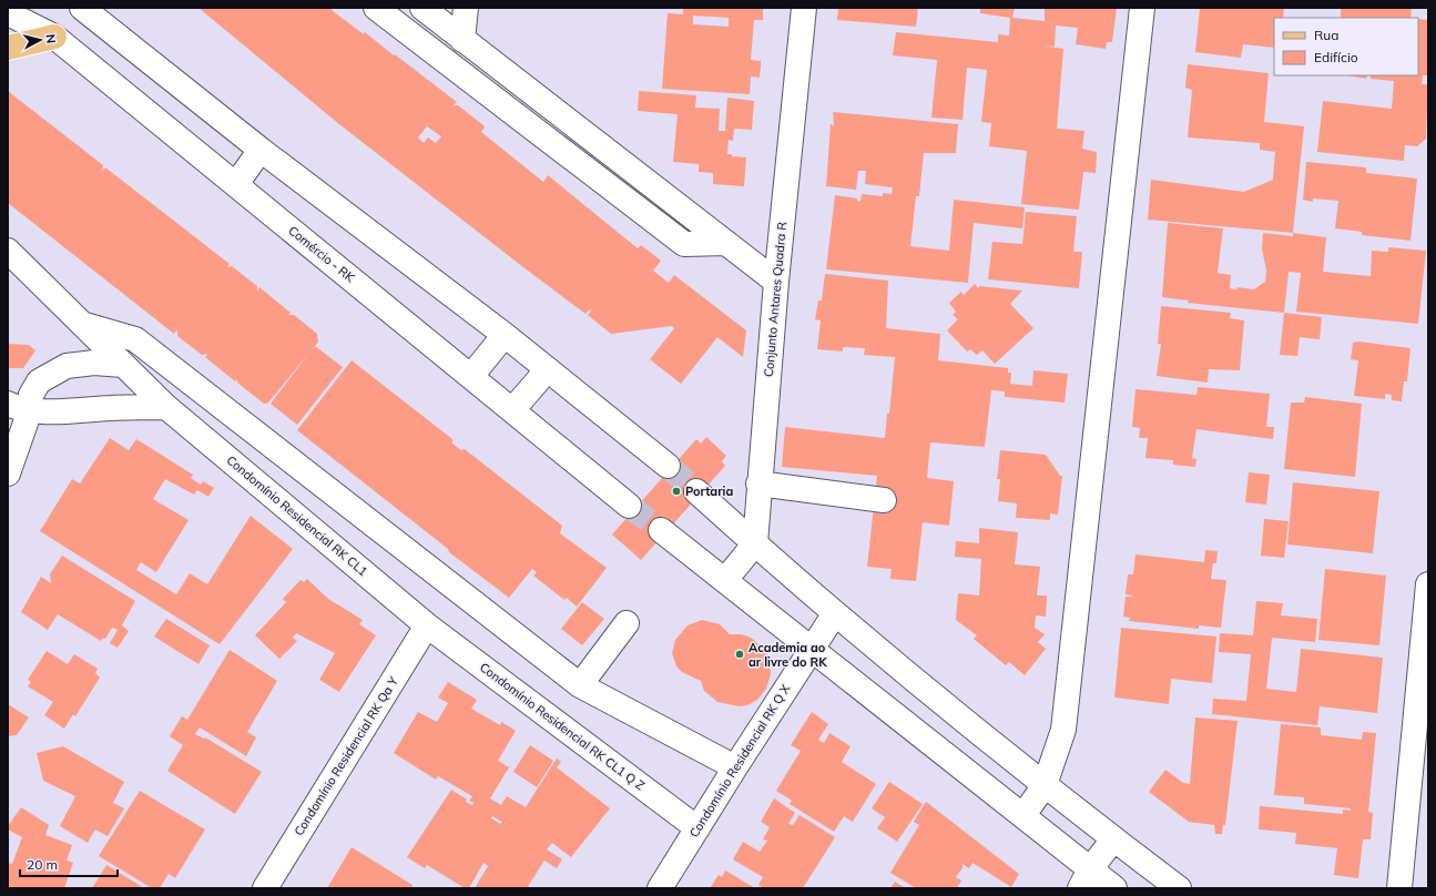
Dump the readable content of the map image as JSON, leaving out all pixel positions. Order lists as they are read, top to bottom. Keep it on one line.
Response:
{"streets":{"street":["Comércio - RK","Conjunto Antares Quadra R","Condomínio Residencial RK CL1","Condomínio Residencial RK CL1 Q Z","Condomínio Residencial RK Qa Y","Condomínio Residencial RK Q X"]},"crossings":[["Condomínio Residencial RK CL1","Condomínio Residencial RK CL1 Q Z"],["Condomínio Residencial RK CL1","Condomínio Residencial RK Qa Y"],["Condomínio Residencial RK CL1 Q Z","Condomínio Residencial RK Qa Y"],["Condomínio Residencial RK CL1 Q Z","Condomínio Residencial RK Q X"]],"places":["Portaria","Academia ao ar livre do RK"],"legend":["Rua","Edifício"],"scale_bar":"20 m","north":"right"}
